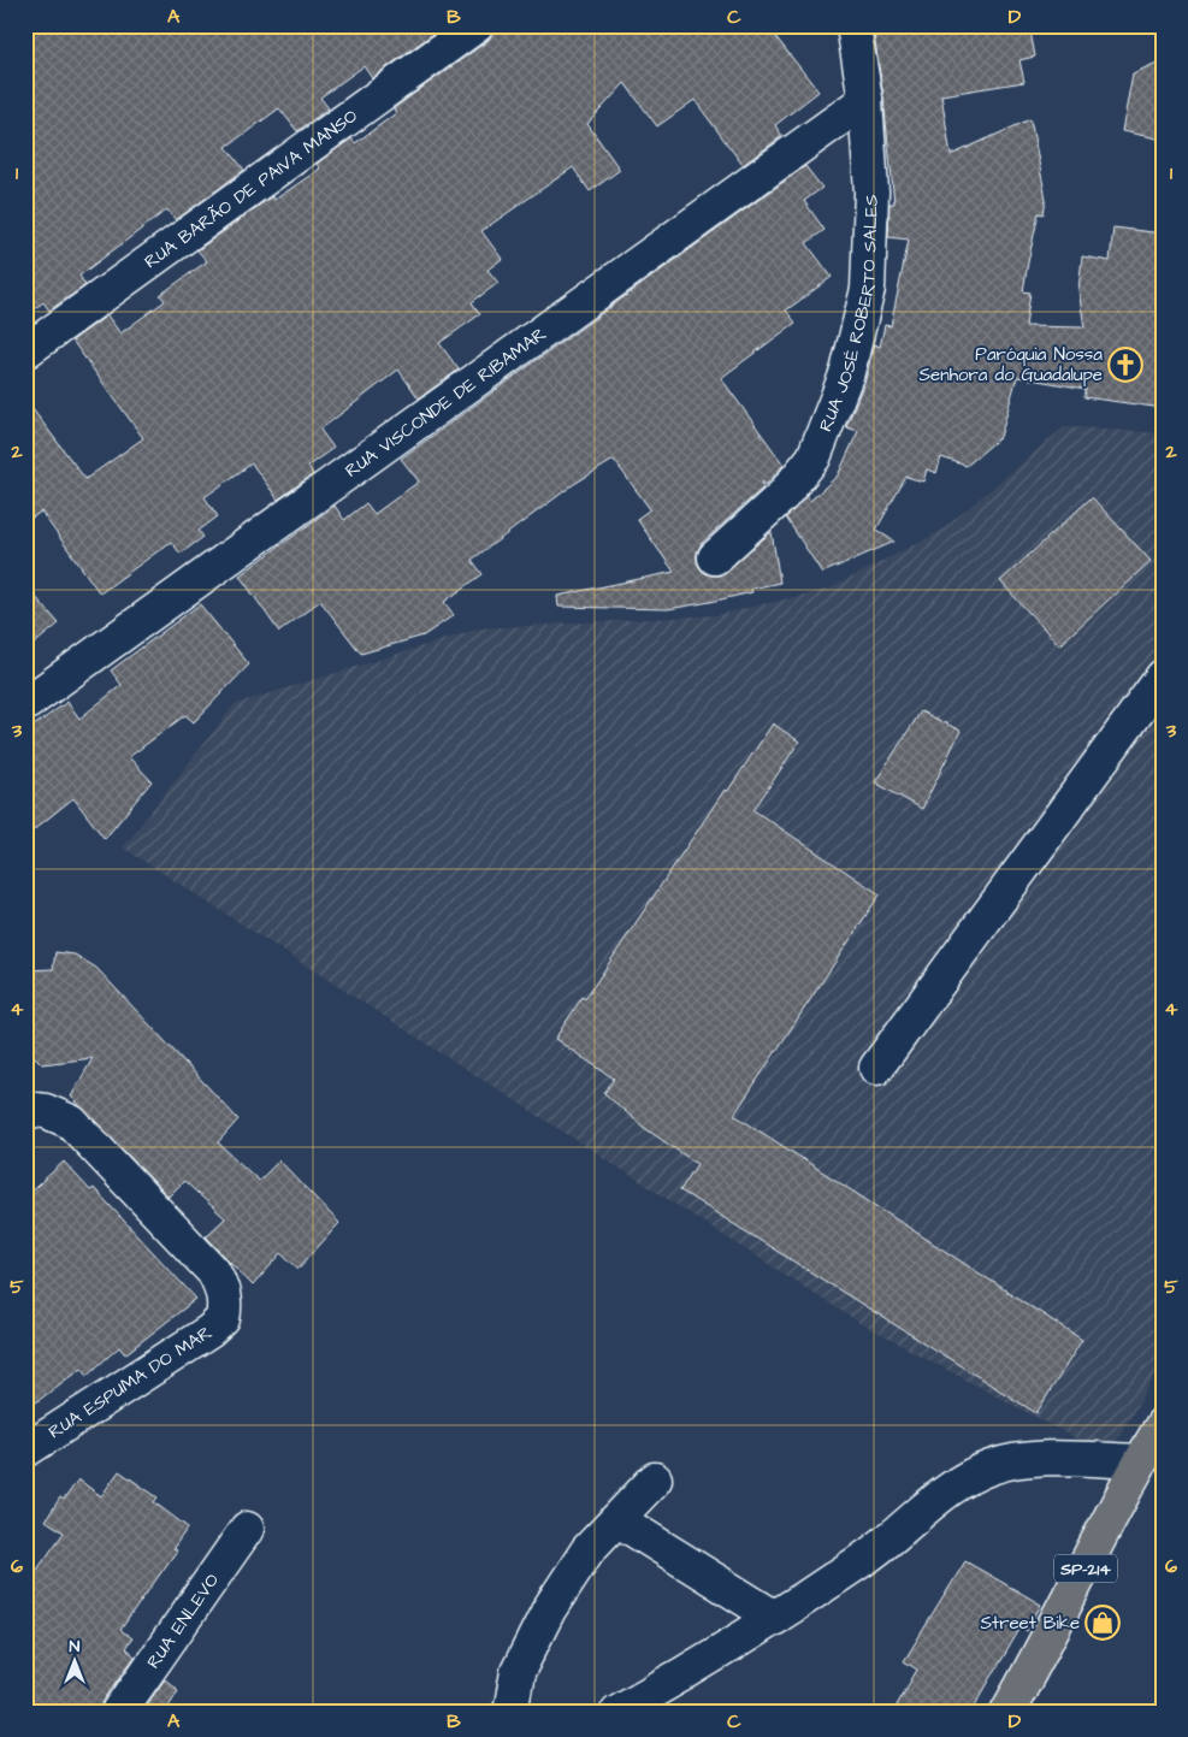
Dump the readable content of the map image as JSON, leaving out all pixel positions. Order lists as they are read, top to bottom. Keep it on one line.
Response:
{"streets":{"main road":["SP-214"],"street":["RUA BARÃO DE PAIVA MANSO","RUA JOSÉ ROBERTO SALES","RUA VISCONDE DE RIBAMAR","RUA ESPUMA DO MAR","RUA ENLEVO"]},"crossings":[["RUA JOSÉ ROBERTO SALES","RUA VISCONDE DE RIBAMAR"]],"places":{"church":["Paróquia Nossa Senhora do Guadalupe"],"shop":["Street Bike"]},"north":"top","grid":{"columns":["A","B","C","D"],"rows":["1","2","3","4","5","6"]}}
